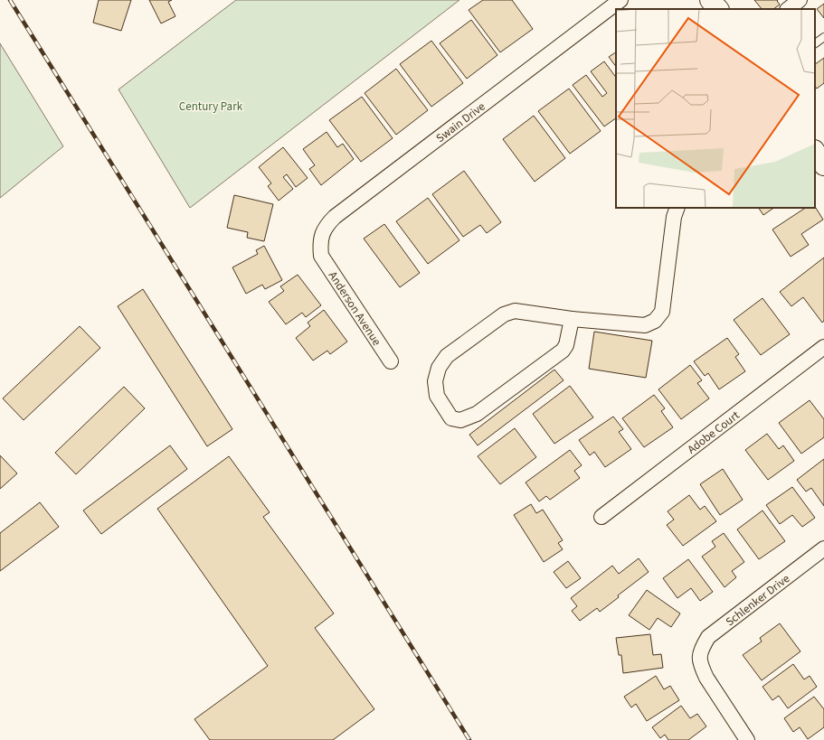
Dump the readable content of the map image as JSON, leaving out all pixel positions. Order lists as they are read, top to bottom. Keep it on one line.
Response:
{"streets":{"street":["Swain Drive","Anderson Avenue","Adobe Court","Schlenker Drive"]},"crossings":[["Swain Drive","Anderson Avenue"]],"parks":["Century Park"]}
